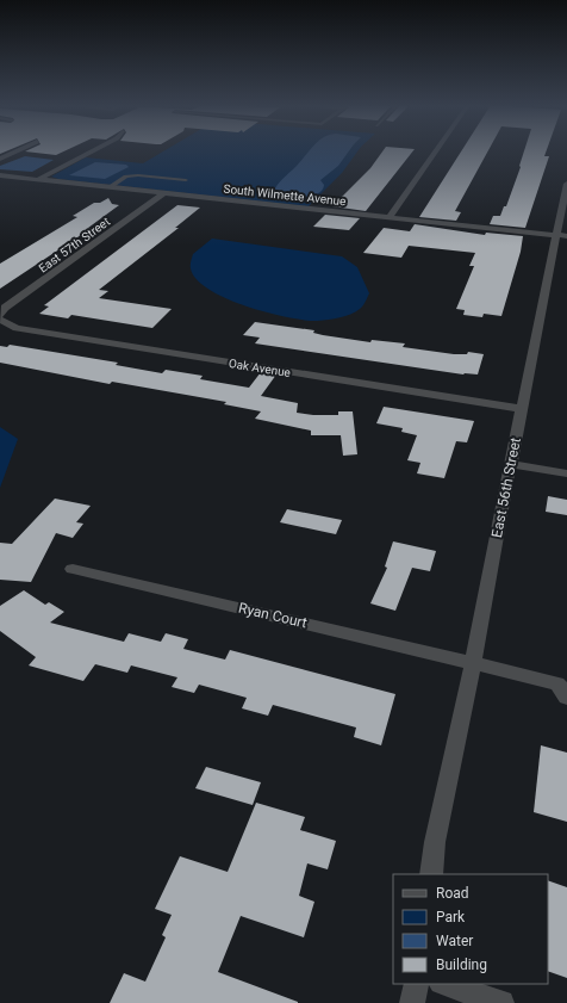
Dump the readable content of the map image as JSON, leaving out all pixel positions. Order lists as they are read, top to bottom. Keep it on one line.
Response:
{"streets":{"street":["South Wilmette Avenue","East 57th Street","Oak Avenue","East 56th Street","Ryan Court"]},"crossings":[["South Wilmette Avenue","East 57th Street"],["South Wilmette Avenue","East 56th Street"],["Oak Avenue","East 56th Street"],["East 56th Street","Ryan Court"]],"legend":["Road","Park","Water","Building"]}
